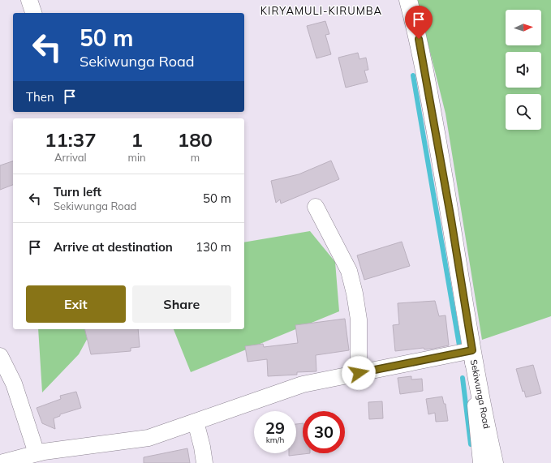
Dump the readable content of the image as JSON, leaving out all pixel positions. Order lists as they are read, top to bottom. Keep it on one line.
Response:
{"streets":{"main road":["Sekiwunga Road"]},"districts":["KIRYAMULI-KIRUMBA"],"north":"right","page":{"turn":["50 m","Sekiwunga Road"],"then":"Then","eta":["11:37","Arrival","1","min","180","m"],"list":[{"name":"Turn left","note":"Sekiwunga Road","value":"50 m"},{"name":"Arrive at destination","value":"130 m"}],"buttons":["Exit","Share"],"speed":"29 km/h","limit":"30"}}
